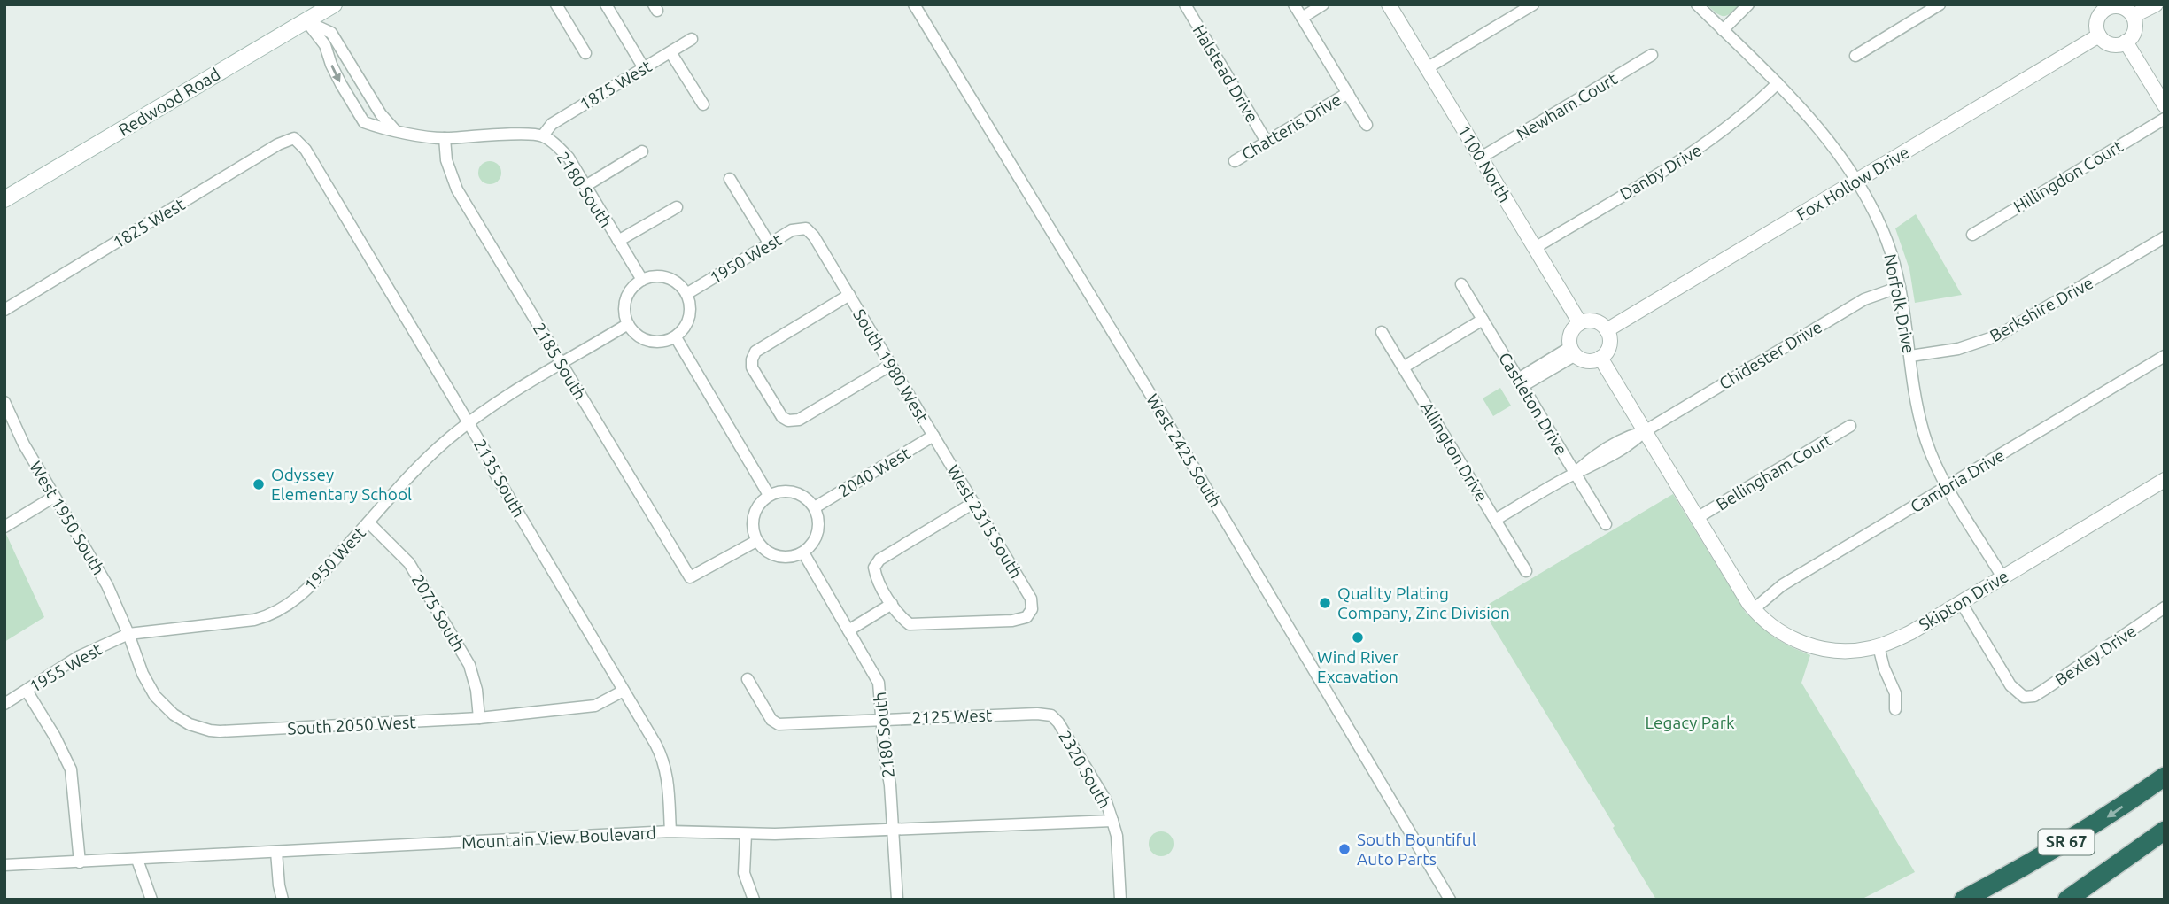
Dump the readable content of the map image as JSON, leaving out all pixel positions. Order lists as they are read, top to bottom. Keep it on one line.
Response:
{"streets":{"highway":["SR 67"],"main road":["Redwood Road"],"street":["Halstead Drive","1875 West","Newham Court","Chatteris Drive","1100 North","Danby Drive","Hillingdon Court","Fox Hollow Drive","2180 South","1825 West","1950 West","Norfolk Drive","Berkshire Drive","Chidester Drive","2185 South","South 1980 West","Castleton Drive","West 2425 South","Allington Drive","2040 West","Bellingham Court","2135 South","Cambria Drive","West 1950 South","West 2315 South","Skipton Drive","2075 South","Bexley Drive","1955 West","2125 West","South 2050 West","2320 South","Mountain View Boulevard"]},"crossings":[["Halstead Drive","Chatteris Drive"],["1875 West","2180 South"],["Redwood Road","2180 South"],["Newham Court","1100 North"],["1100 North","Danby Drive"],["1100 North","Fox Hollow Drive"],["Danby Drive","Norfolk Drive"],["Fox Hollow Drive","Norfolk Drive"],["2180 South","1950 West"],["2180 South","2185 South"],["2180 South","2040 West"],["2180 South","2125 West"],["2180 South","Mountain View Boulevard"],["1825 West","2135 South"],["1950 West","2185 South"],["1950 West","South 1980 West"],["1950 West","2135 South"],["1950 West","West 1950 South"],["1950 West","2075 South"],["1950 West","1955 West"],["1950 West","South 2050 West"],["Norfolk Drive","Berkshire Drive"],["Norfolk Drive","Chidester Drive"],["Norfolk Drive","Cambria Drive"],["Norfolk Drive","Skipton Drive"],["Chidester Drive","Castleton Drive"],["Chidester Drive","Allington Drive"],["2185 South","2040 West"],["South 1980 West","2040 West"],["South 1980 West","West 2315 South"],["2040 West","West 2315 South"],["2135 South","South 2050 West"],["2135 South","Mountain View Boulevard"],["Cambria Drive","Skipton Drive"],["West 1950 South","1955 West"],["West 1950 South","South 2050 West"],["Skipton Drive","Bexley Drive"],["2075 South","South 2050 West"],["1955 West","South 2050 West"],["2125 West","2320 South"],["2320 South","Mountain View Boulevard"]],"parks":["Legacy Park"],"places":["Odyssey Elementary School","Quality Plating Company, Zinc Division","Wind River Excavation","South Bountiful Auto Parts"]}
